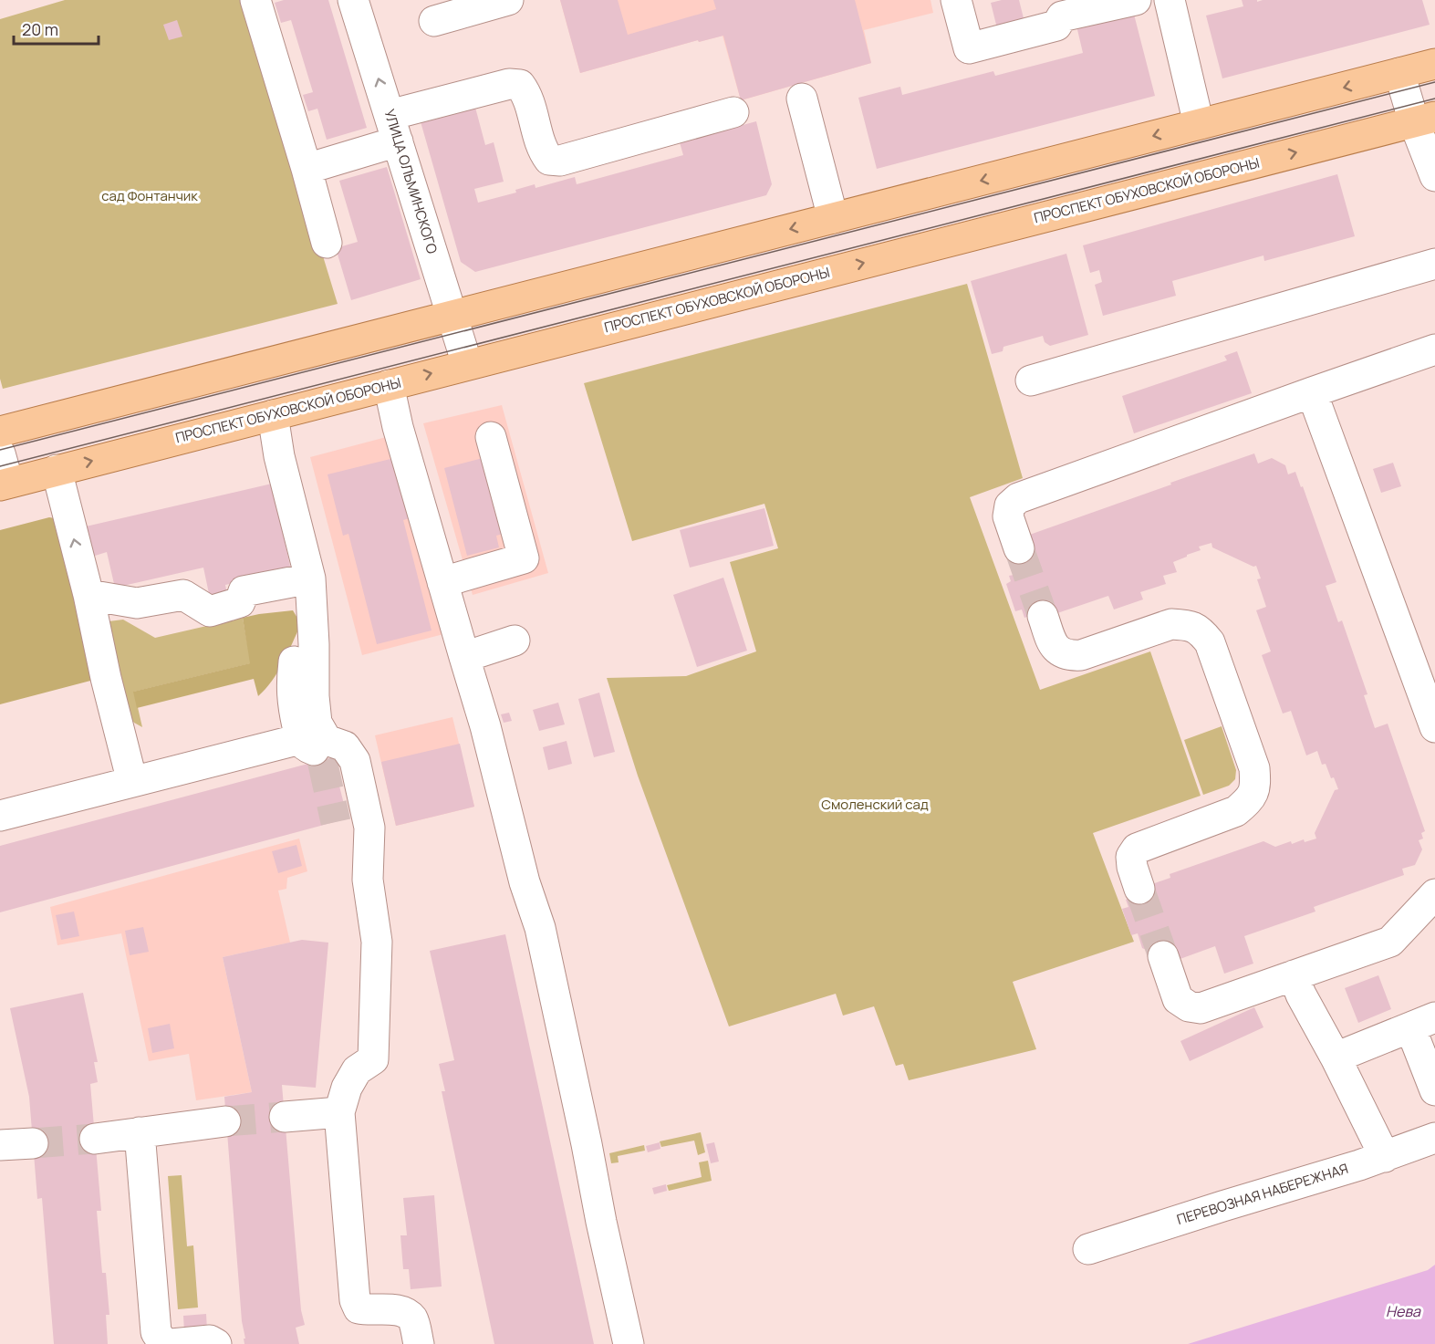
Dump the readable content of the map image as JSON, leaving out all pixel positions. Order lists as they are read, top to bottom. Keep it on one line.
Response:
{"streets":{"main road":["ПРОСПЕКТ ОБУХОВСКОЙ ОБОРОНЫ"],"street":["УЛИЦА ОЛЬМИНСКОГО","ПЕРЕВОЗНАЯ НАБЕРЕЖНАЯ"]},"crossings":[["УЛИЦА ОЛЬМИНСКОГО","ПРОСПЕКТ ОБУХОВСКОЙ ОБОРОНЫ"]],"water":["Нева"],"parks":["сад Фонтанчик","Смоленский сад"],"scale_bar":"20 m"}
